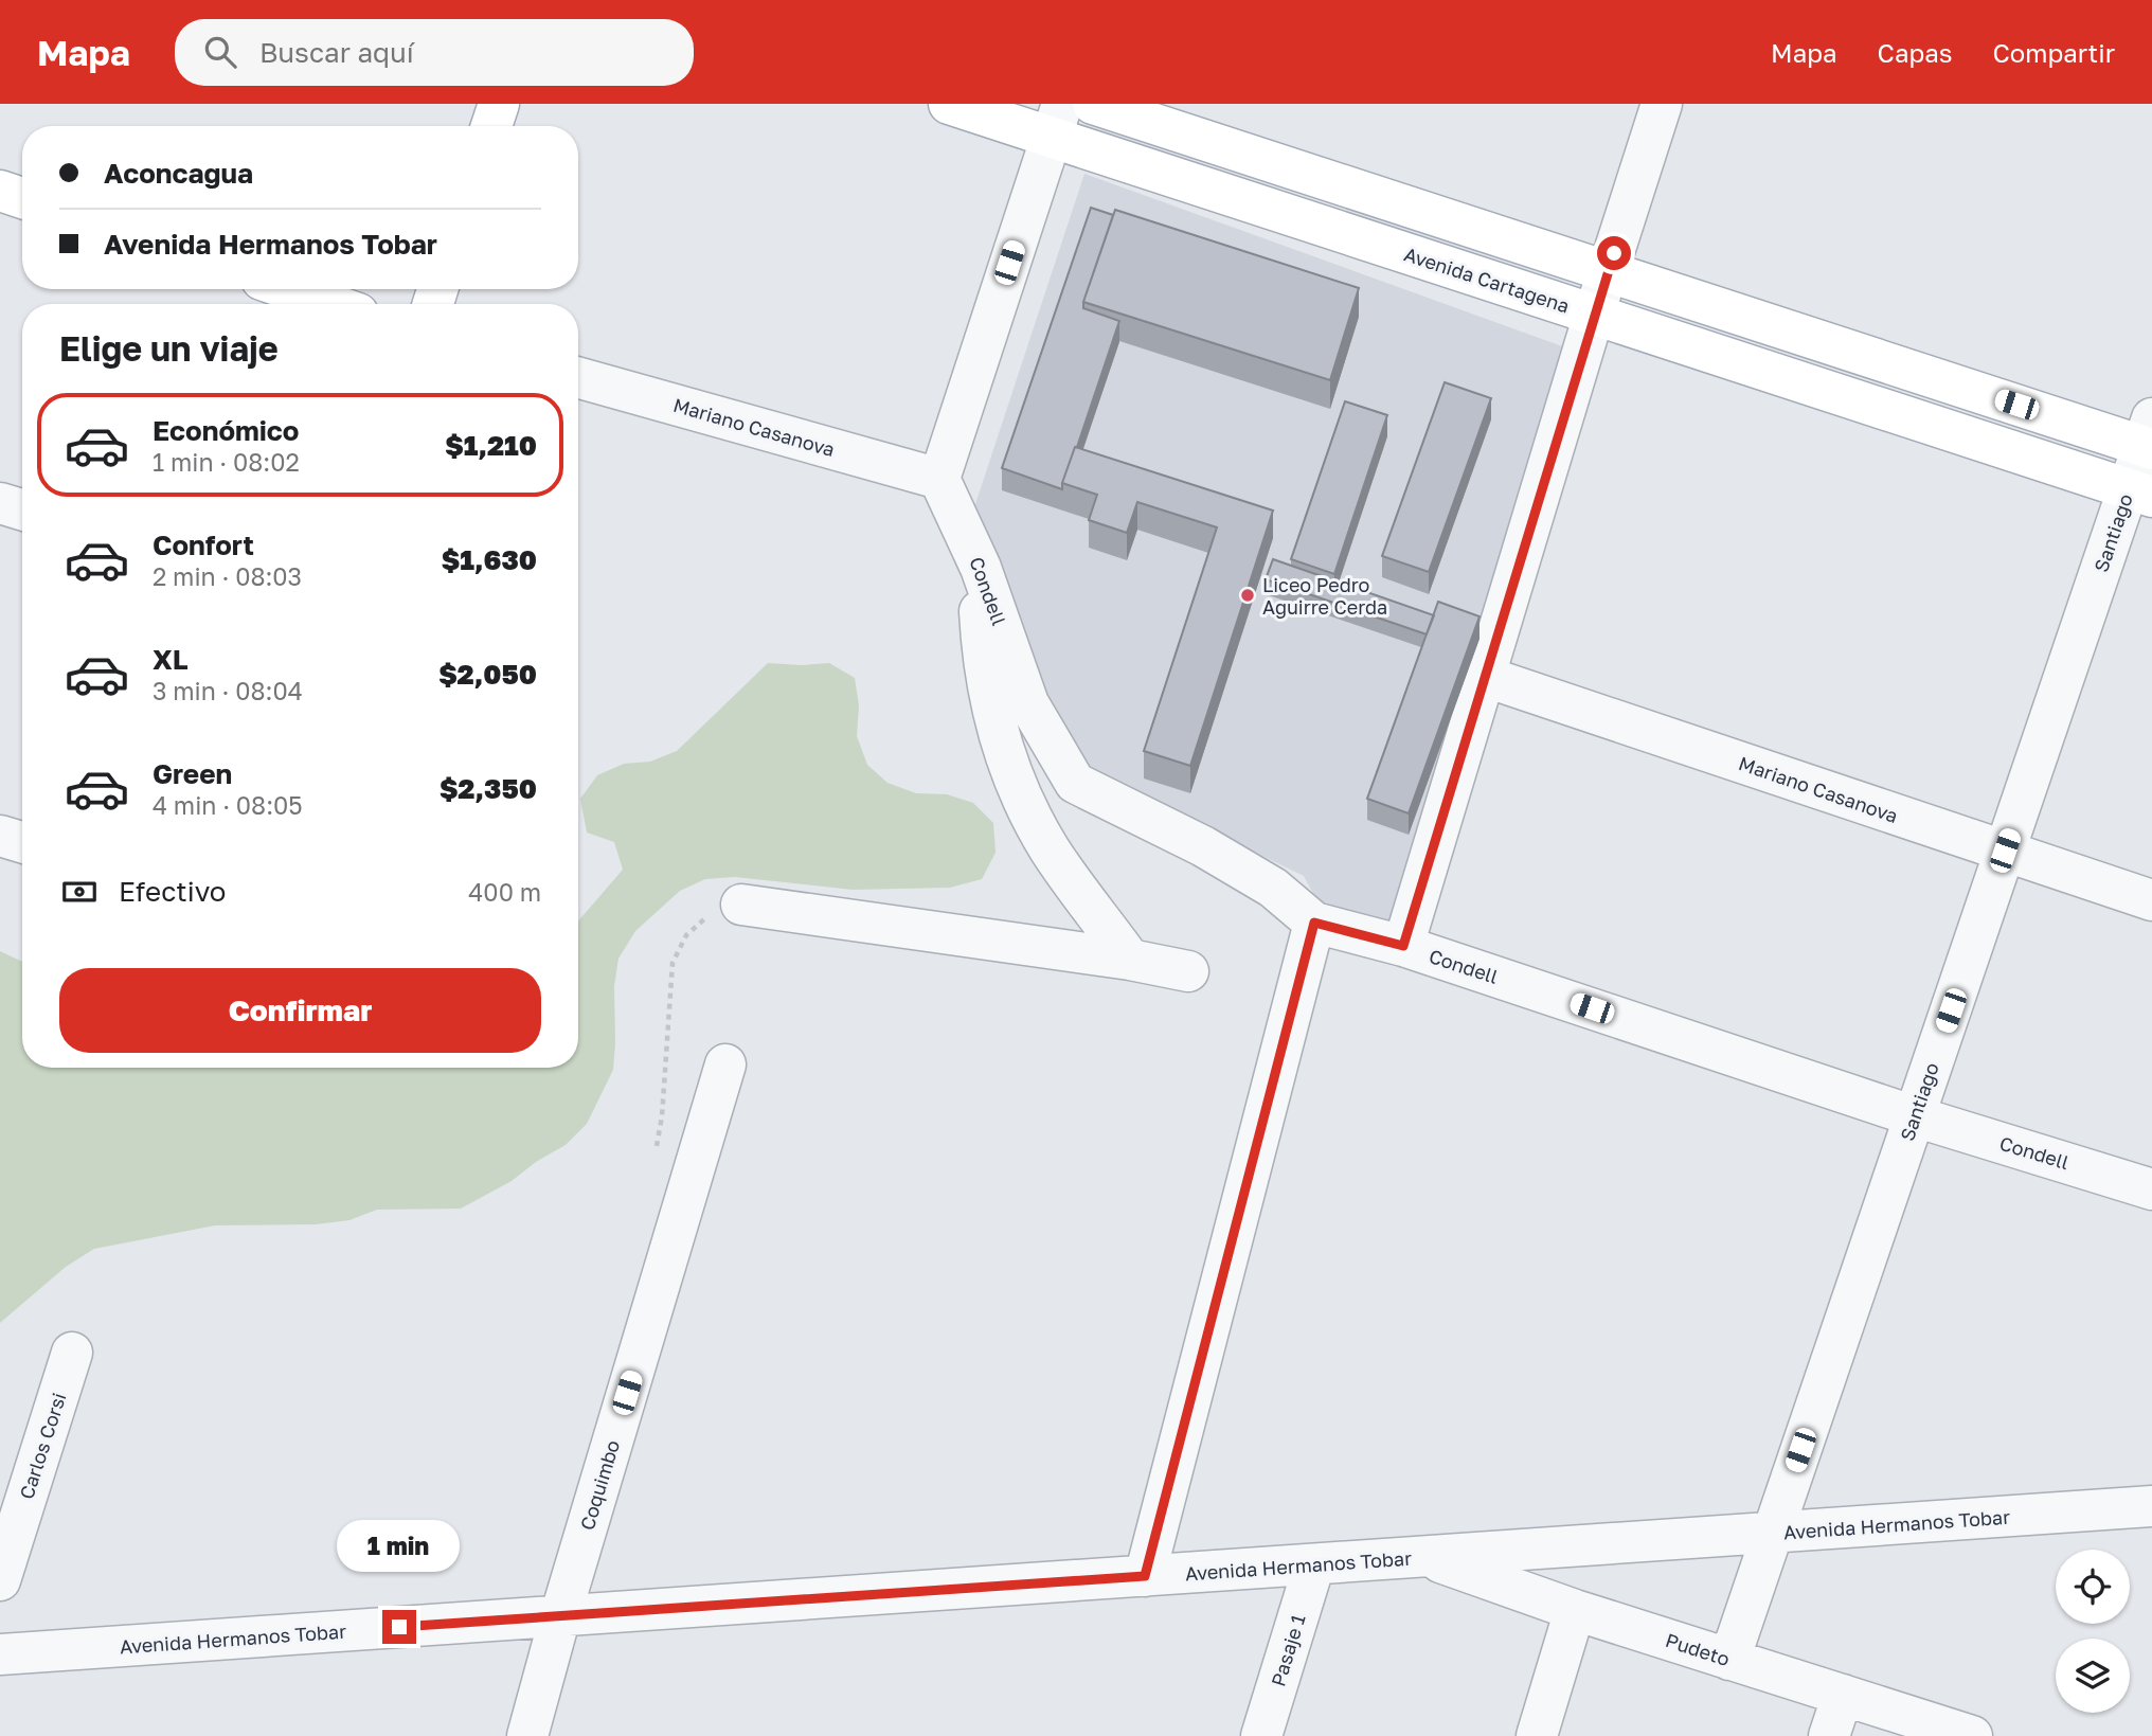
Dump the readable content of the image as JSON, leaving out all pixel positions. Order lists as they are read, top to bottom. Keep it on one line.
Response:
{"streets":{"main road":["Avenida Cartagena"],"street":["Mariano Casanova","Santiago","Condell","Carlos Corsi","Coquimbo","Avenida Hermanos Tobar","Pudeto","Pasaje 1"]},"crossings":[["Avenida Cartagena","Santiago"],["Mariano Casanova","Santiago"],["Mariano Casanova","Condell"],["Santiago","Condell"],["Santiago","Avenida Hermanos Tobar"],["Santiago","Pudeto"],["Coquimbo","Avenida Hermanos Tobar"],["Avenida Hermanos Tobar","Pudeto"],["Avenida Hermanos Tobar","Pasaje 1"]],"places":["Liceo Pedro Aguirre Cerda"],"page":{"header":"Mapa","search":"Buscar aquí","nav":["Mapa","Capas","Compartir"],"banner":["Aconcagua","Avenida Hermanos Tobar"],"heading":"Elige un viaje","list":[{"name":"Económico","note":"1 min · 08:02","value":"$1,210"},{"name":"Confort","note":"2 min · 08:03","value":"$1,630"},{"name":"XL","note":"3 min · 08:04","value":"$2,050"},{"name":"Green","note":"4 min · 08:05","value":"$2,350"}],"pay":["Efectivo","400 m"],"buttons":"Confirmar","bubble":"1 min"}}
